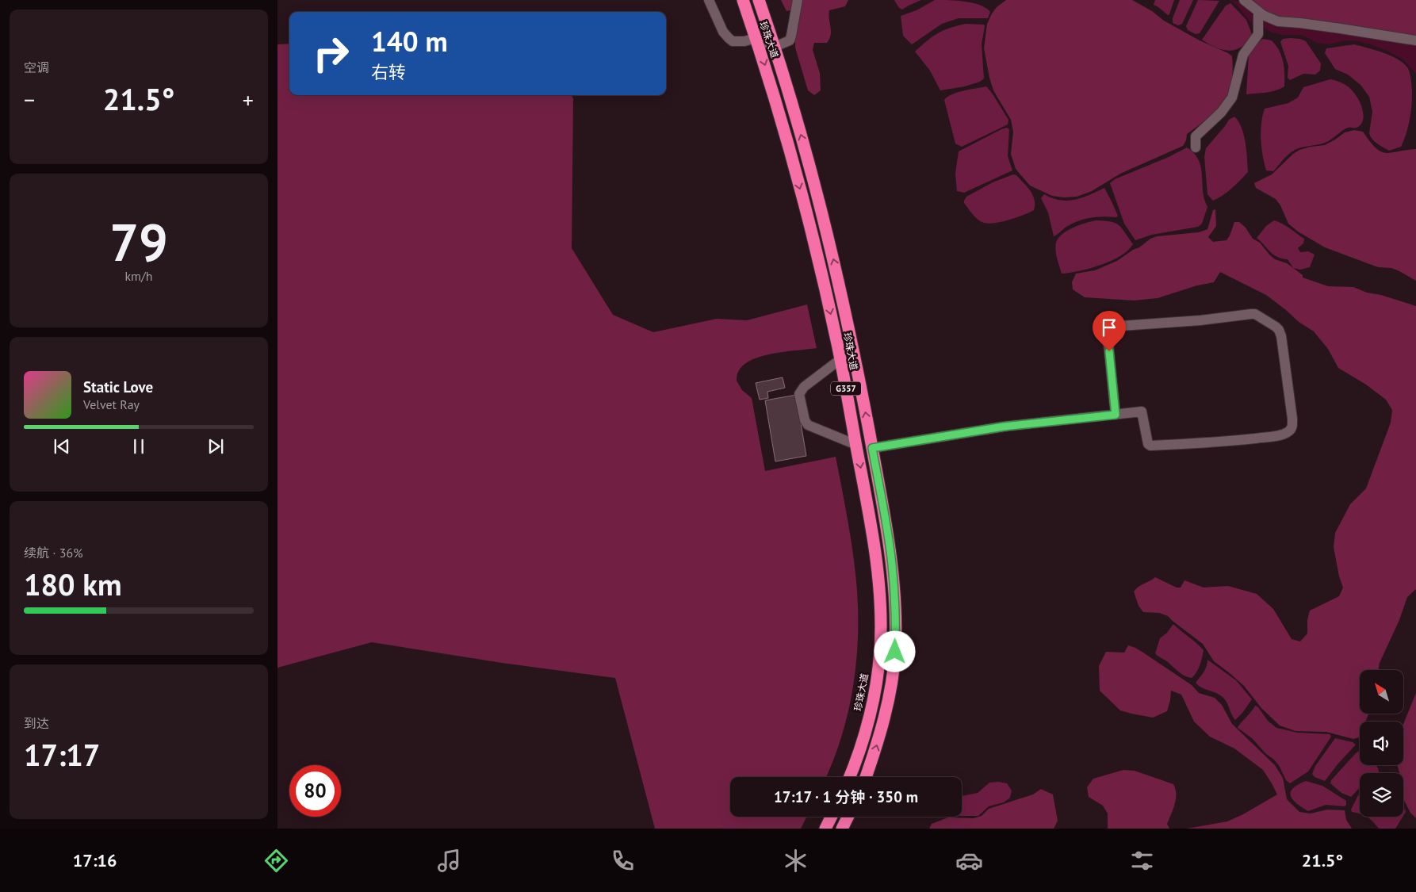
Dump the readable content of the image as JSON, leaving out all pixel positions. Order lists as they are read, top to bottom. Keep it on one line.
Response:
{"streets":{"highway":["珍珠大道","G357"]},"north":"top left","page":{"tile":["空调",["79","km/h"],["续航 · 36%","180 km"],["到达","17:17"]],"turn":["140 m","右转"],"heat":["−","21.5°","+"],"song":["Static Love","Velvet Ray"],"limit":"80","trip":"17:17 · 1 分钟 · 350 m","tabs":["17:16","21.5°"]}}
